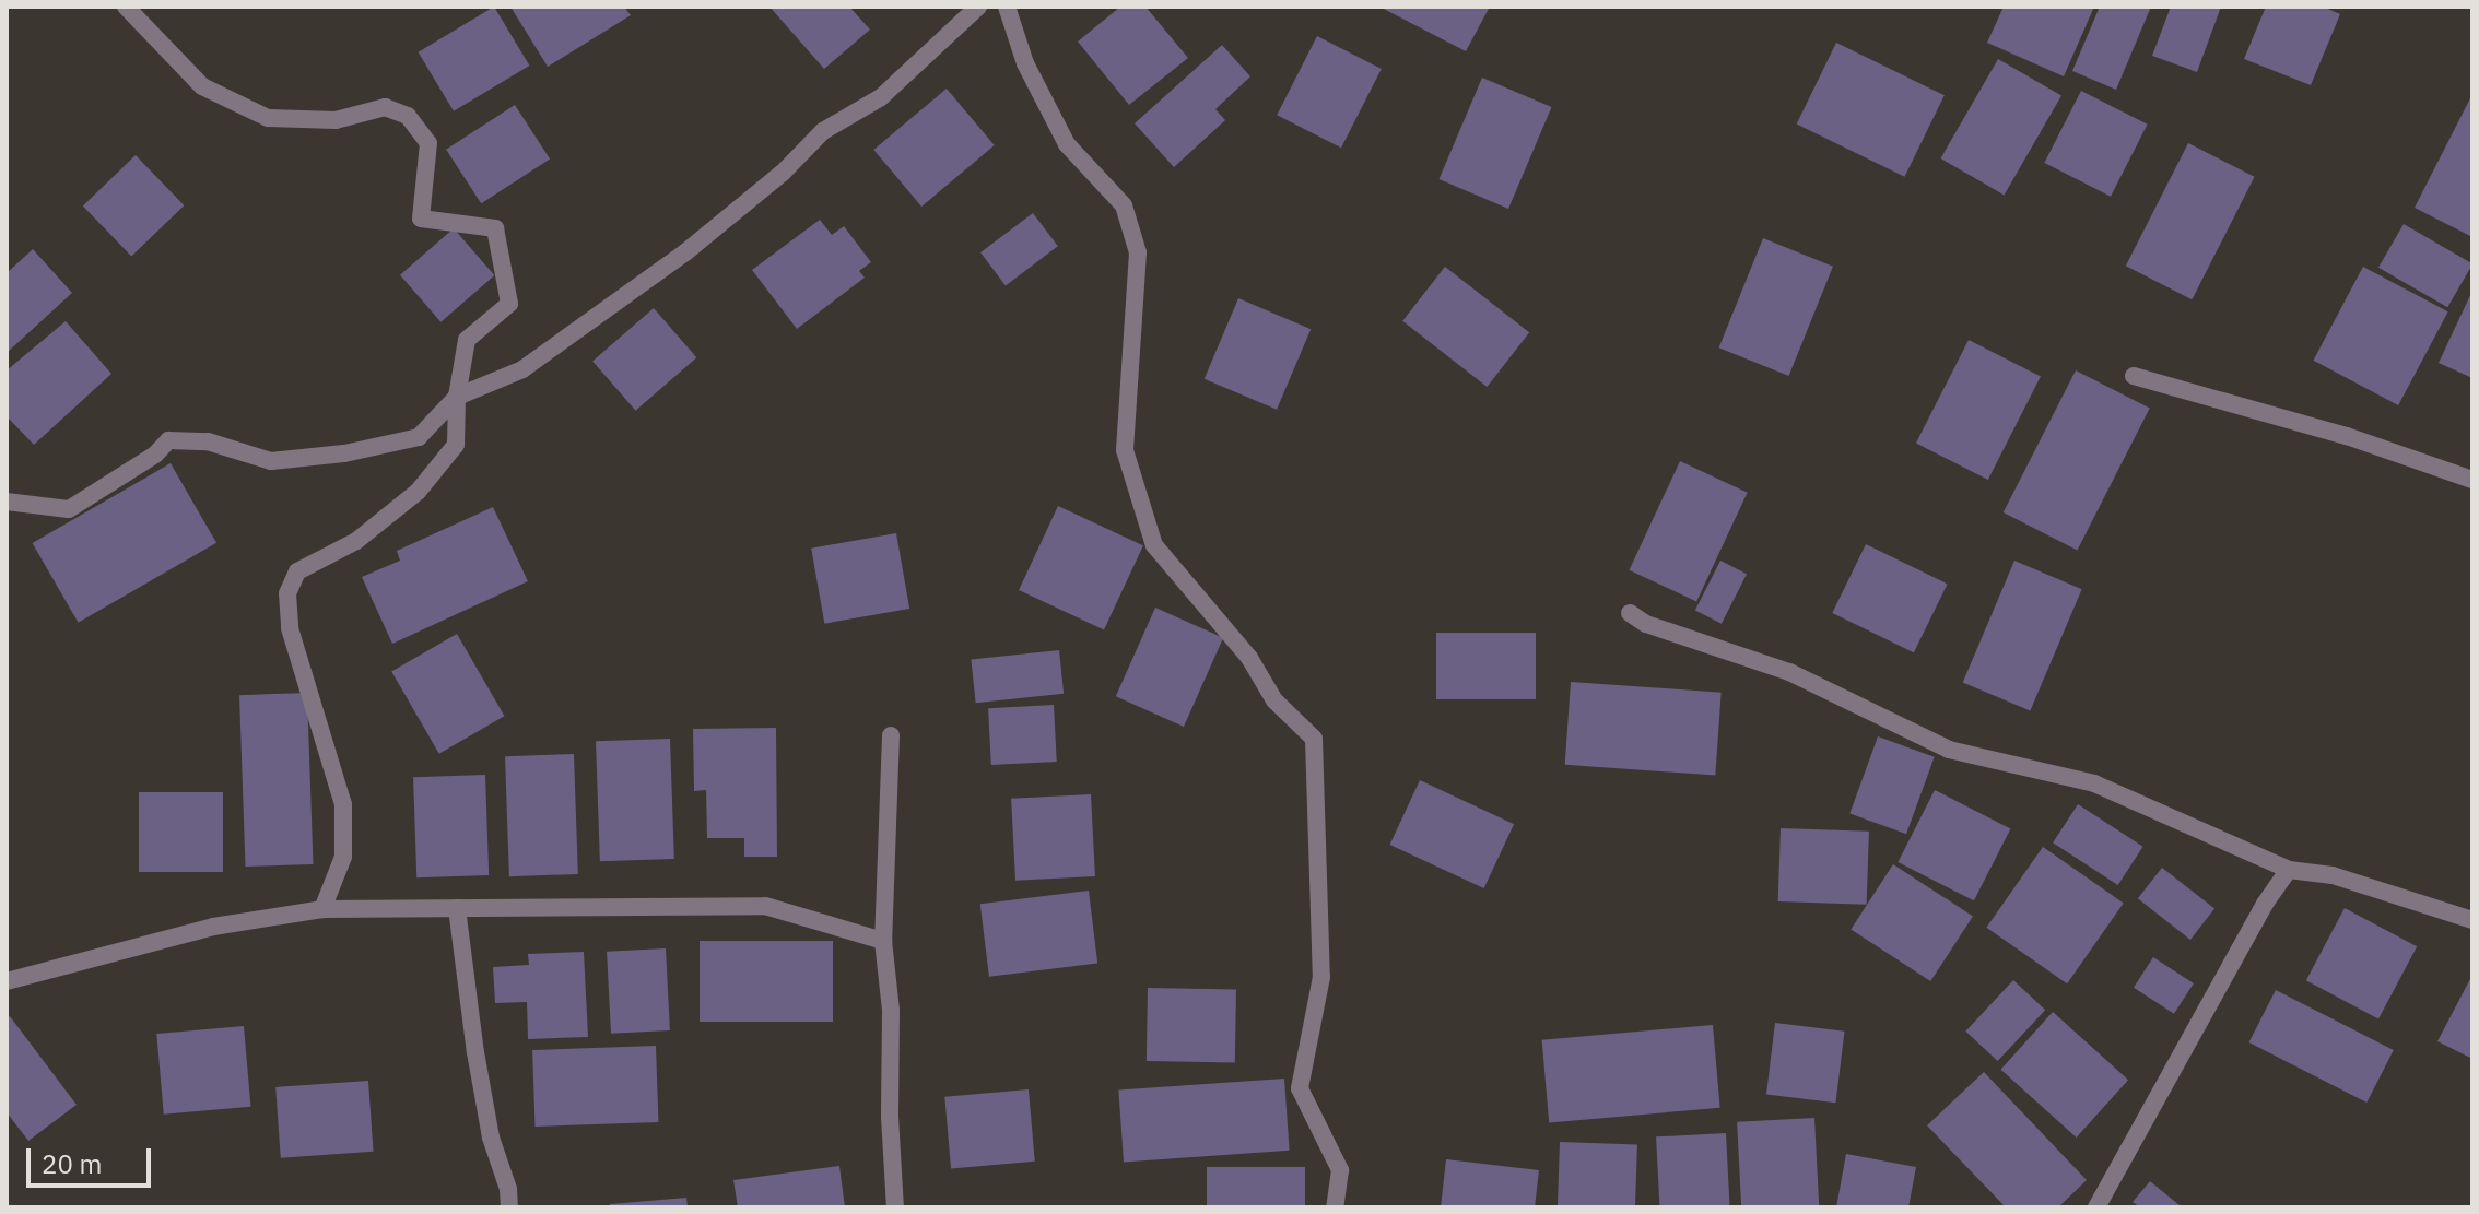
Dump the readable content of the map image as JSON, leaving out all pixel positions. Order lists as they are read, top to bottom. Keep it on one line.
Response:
{"scale_bar":"20 m"}
